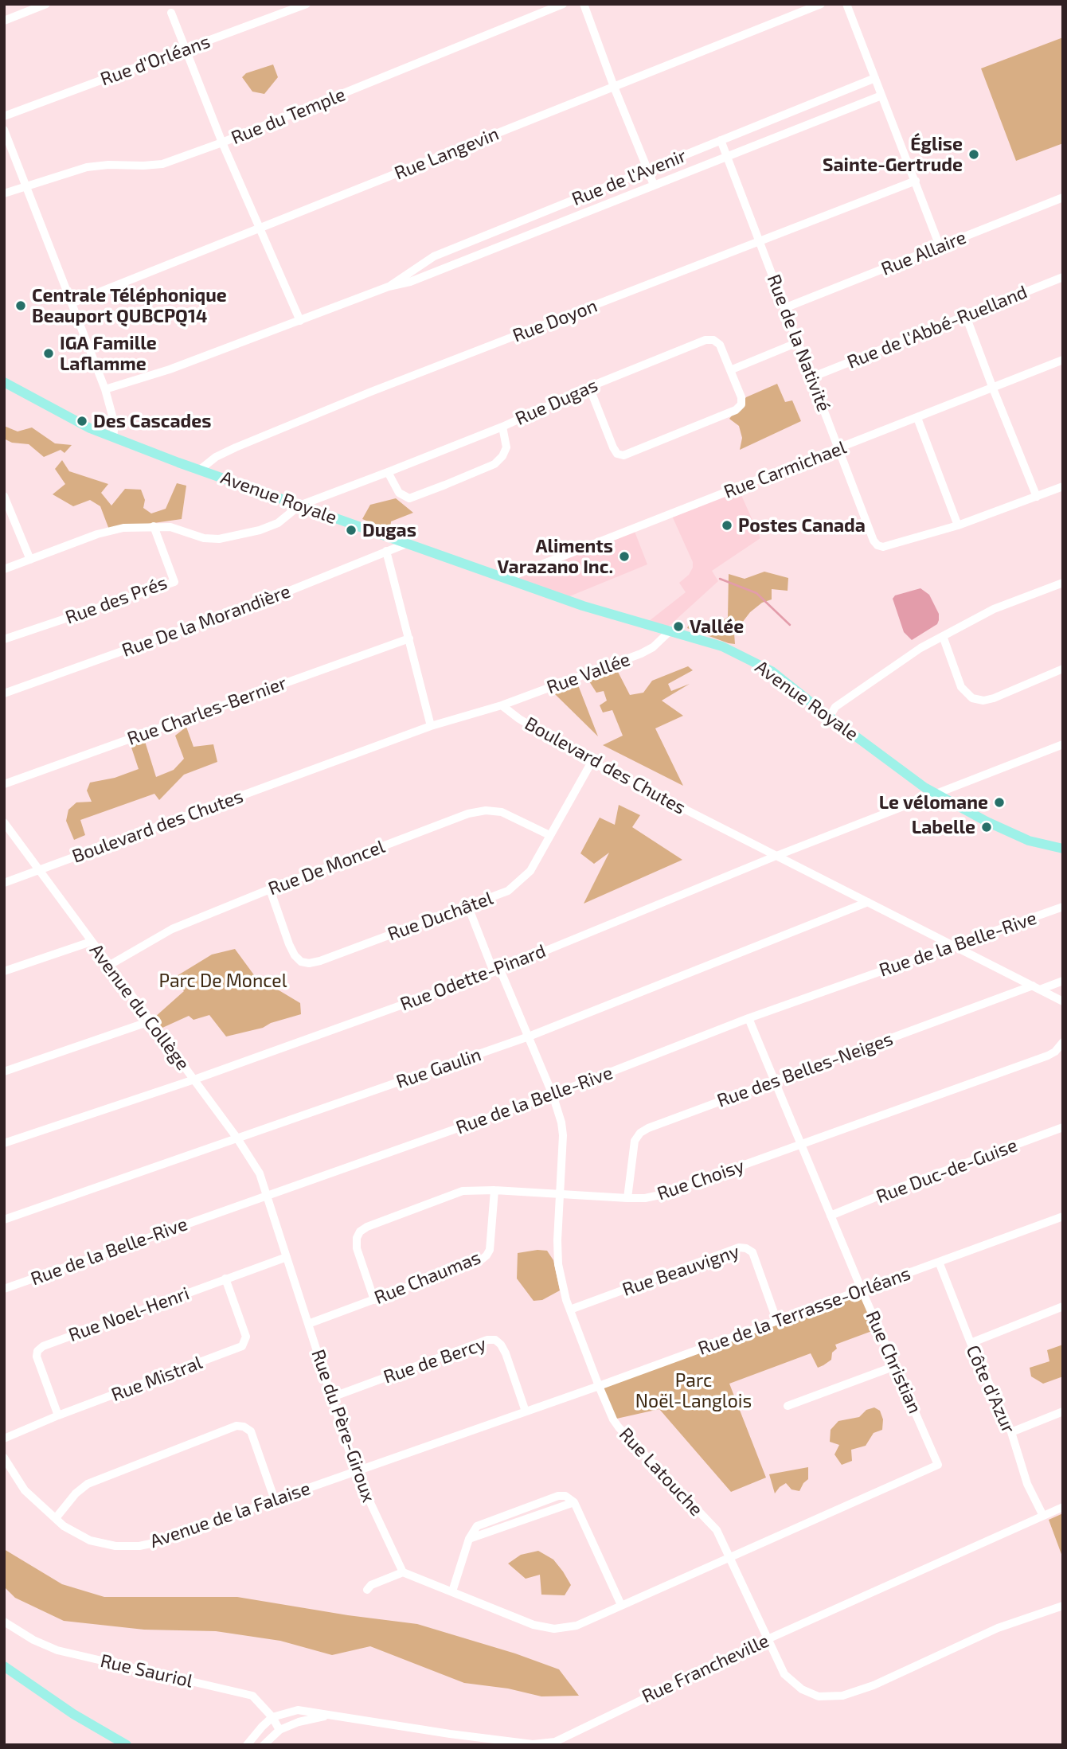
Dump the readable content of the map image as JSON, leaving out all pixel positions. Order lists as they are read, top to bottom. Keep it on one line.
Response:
{"streets":{"main road":["Avenue Royale"],"street":["Rue d'Orléans","Rue du Temple","Rue Langevin","Rue de l'Avenir","Rue Allaire","Rue Doyon","Rue de l'Abbé-Ruelland","Rue de la Nativité","Rue Dugas","Rue Carmichael","Rue des Prés","Rue De la Morandière","Rue Vallée","Rue Charles-Bernier","Boulevard des Chutes","Rue De Moncel","Rue Duchâtel","Rue de la Belle-Rive","Rue Odette-Pinard","Avenue du Collège","Rue Gaulin","Rue des Belles-Neiges","Rue Duc-de-Guise","Rue Choisy","Rue Beauvigny","Rue Chaumas","Rue de la Terrasse-Orléans","Rue Noel-Henri","Rue de Bercy","Rue Christian","Rue Mistral","Côte d'Azur","Rue du Père-Giroux","Rue Latouche","Avenue de la Falaise","Rue Francheville","Rue Sauriol"]},"crossings":[["Rue de l'Avenir","Rue de la Nativité"],["Rue Allaire","Rue de la Nativité"],["Rue Doyon","Rue de la Nativité"],["Rue Doyon","Avenue Royale"],["Rue de l'Abbé-Ruelland","Rue de la Nativité"],["Rue de la Nativité","Rue Carmichael"],["Rue Dugas","Avenue Royale"],["Rue Dugas","Rue des Prés"],["Rue Carmichael","Avenue Royale"],["Avenue Royale","Rue De la Morandière"],["Avenue Royale","Rue Vallée"],["Avenue Royale","Rue Odette-Pinard"],["Rue Vallée","Boulevard des Chutes"],["Boulevard des Chutes","Rue Duchâtel"],["Boulevard des Chutes","Rue de la Belle-Rive"],["Boulevard des Chutes","Rue Odette-Pinard"],["Boulevard des Chutes","Avenue du Collège"],["Boulevard des Chutes","Rue Gaulin"],["Boulevard des Chutes","Rue des Belles-Neiges"],["Rue De Moncel","Rue Duchâtel"],["Rue De Moncel","Avenue du Collège"],["Rue Duchâtel","Rue Latouche"],["Rue de la Belle-Rive","Avenue du Collège"],["Rue de la Belle-Rive","Rue Christian"],["Rue de la Belle-Rive","Rue du Père-Giroux"],["Rue de la Belle-Rive","Rue Latouche"],["Rue Odette-Pinard","Avenue du Collège"],["Rue Odette-Pinard","Rue Latouche"],["Avenue du Collège","Rue Gaulin"],["Avenue du Collège","Rue du Père-Giroux"],["Rue Gaulin","Rue Latouche"],["Rue des Belles-Neiges","Rue Choisy"],["Rue des Belles-Neiges","Rue Christian"],["Rue Duc-de-Guise","Rue Christian"],["Rue Choisy","Rue Chaumas"],["Rue Choisy","Rue Christian"],["Rue Choisy","Rue Latouche"],["Rue Beauvigny","Rue de la Terrasse-Orléans"],["Rue Beauvigny","Rue Latouche"],["Rue Chaumas","Rue du Père-Giroux"],["Rue de la Terrasse-Orléans","Rue de Bercy"],["Rue de la Terrasse-Orléans","Rue Christian"],["Rue de la Terrasse-Orléans","Côte d'Azur"],["Rue de la Terrasse-Orléans","Rue du Père-Giroux"],["Rue de la Terrasse-Orléans","Rue Latouche"],["Rue de la Terrasse-Orléans","Avenue de la Falaise"],["Rue Noel-Henri","Rue Mistral"],["Rue Noel-Henri","Rue du Père-Giroux"],["Rue de Bercy","Rue du Père-Giroux"],["Rue Christian","Rue Latouche"],["Côte d'Azur","Rue Francheville"],["Rue du Père-Giroux","Avenue de la Falaise"],["Rue Latouche","Rue Francheville"],["Rue Francheville","Rue Sauriol"]],"parks":["Parc De Moncel","Parc Noël-Langlois"],"places":["Église Sainte-Gertrude","Centrale Téléphonique Beauport QUBCPQ14","IGA Famille Laflamme","Des Cascades","Postes Canada","Dugas","Aliments Varazano Inc.","Vallée","Le vélomane","Labelle"]}
